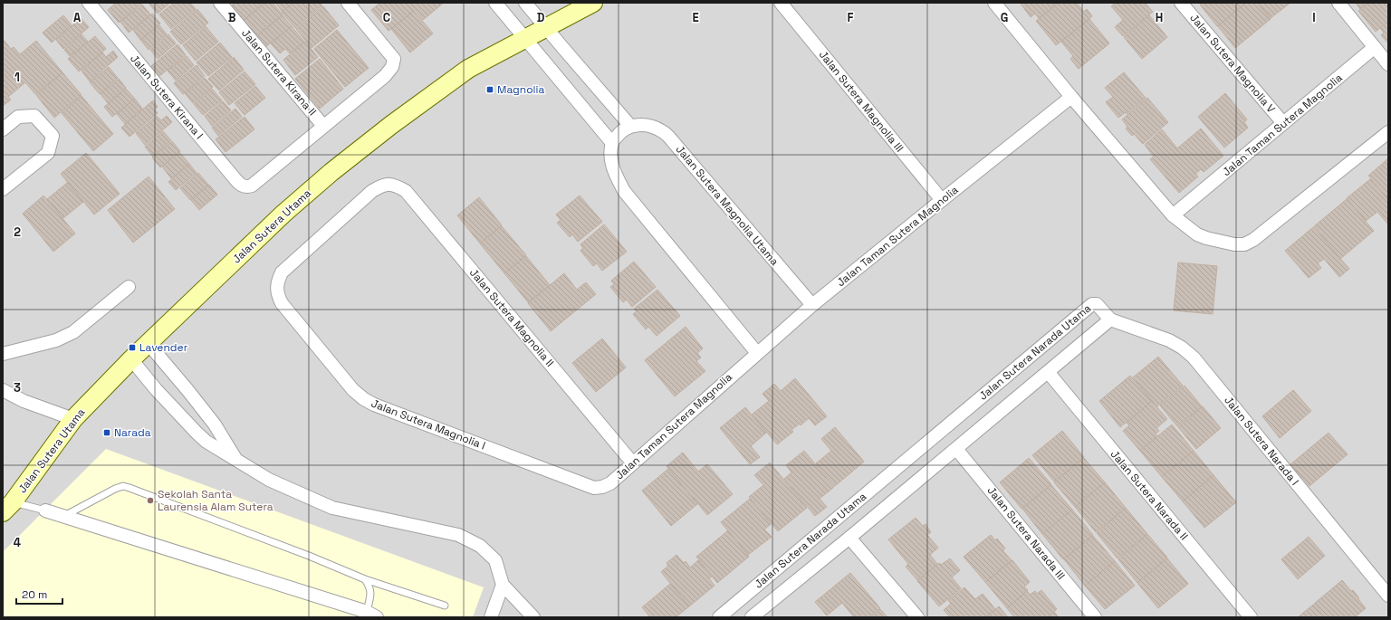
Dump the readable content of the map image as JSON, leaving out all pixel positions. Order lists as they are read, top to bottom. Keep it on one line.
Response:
{"streets":{"street":["Jalan Sutera Magnolia V","Jalan Sutera Kirana II","Jalan Sutera Kirana I","Jalan Sutera Magnolia III","Jalan Taman Sutera Magnolia","Jalan Sutera Magnolia Utama","Jalan Sutera Utama","Jalan Sutera Magnolia II","Jalan Sutera Narada Utama","Jalan Sutera Magnolia I","Jalan Sutera Narada I","Jalan Sutera Narada II","Jalan Sutera Narada III"]},"crossings":[["Jalan Sutera Magnolia V","Jalan Taman Sutera Magnolia"],["Jalan Sutera Kirana II","Jalan Sutera Kirana I"],["Jalan Sutera Magnolia III","Jalan Taman Sutera Magnolia"],["Jalan Taman Sutera Magnolia","Jalan Sutera Magnolia Utama"],["Jalan Taman Sutera Magnolia","Jalan Sutera Magnolia II"],["Jalan Taman Sutera Magnolia","Jalan Sutera Magnolia I"],["Jalan Sutera Magnolia II","Jalan Sutera Magnolia I"],["Jalan Sutera Narada Utama","Jalan Sutera Narada I"],["Jalan Sutera Narada Utama","Jalan Sutera Narada II"],["Jalan Sutera Narada Utama","Jalan Sutera Narada III"]],"places":{"transit":["Magnolia","Lavender","Narada"],"other":["Sekolah Santa Laurensia Alam Sutera"]},"scale_bar":"20 m","grid":{"columns":["A","B","C","D","E","F","G","H","I"],"rows":["1","2","3","4"]}}
